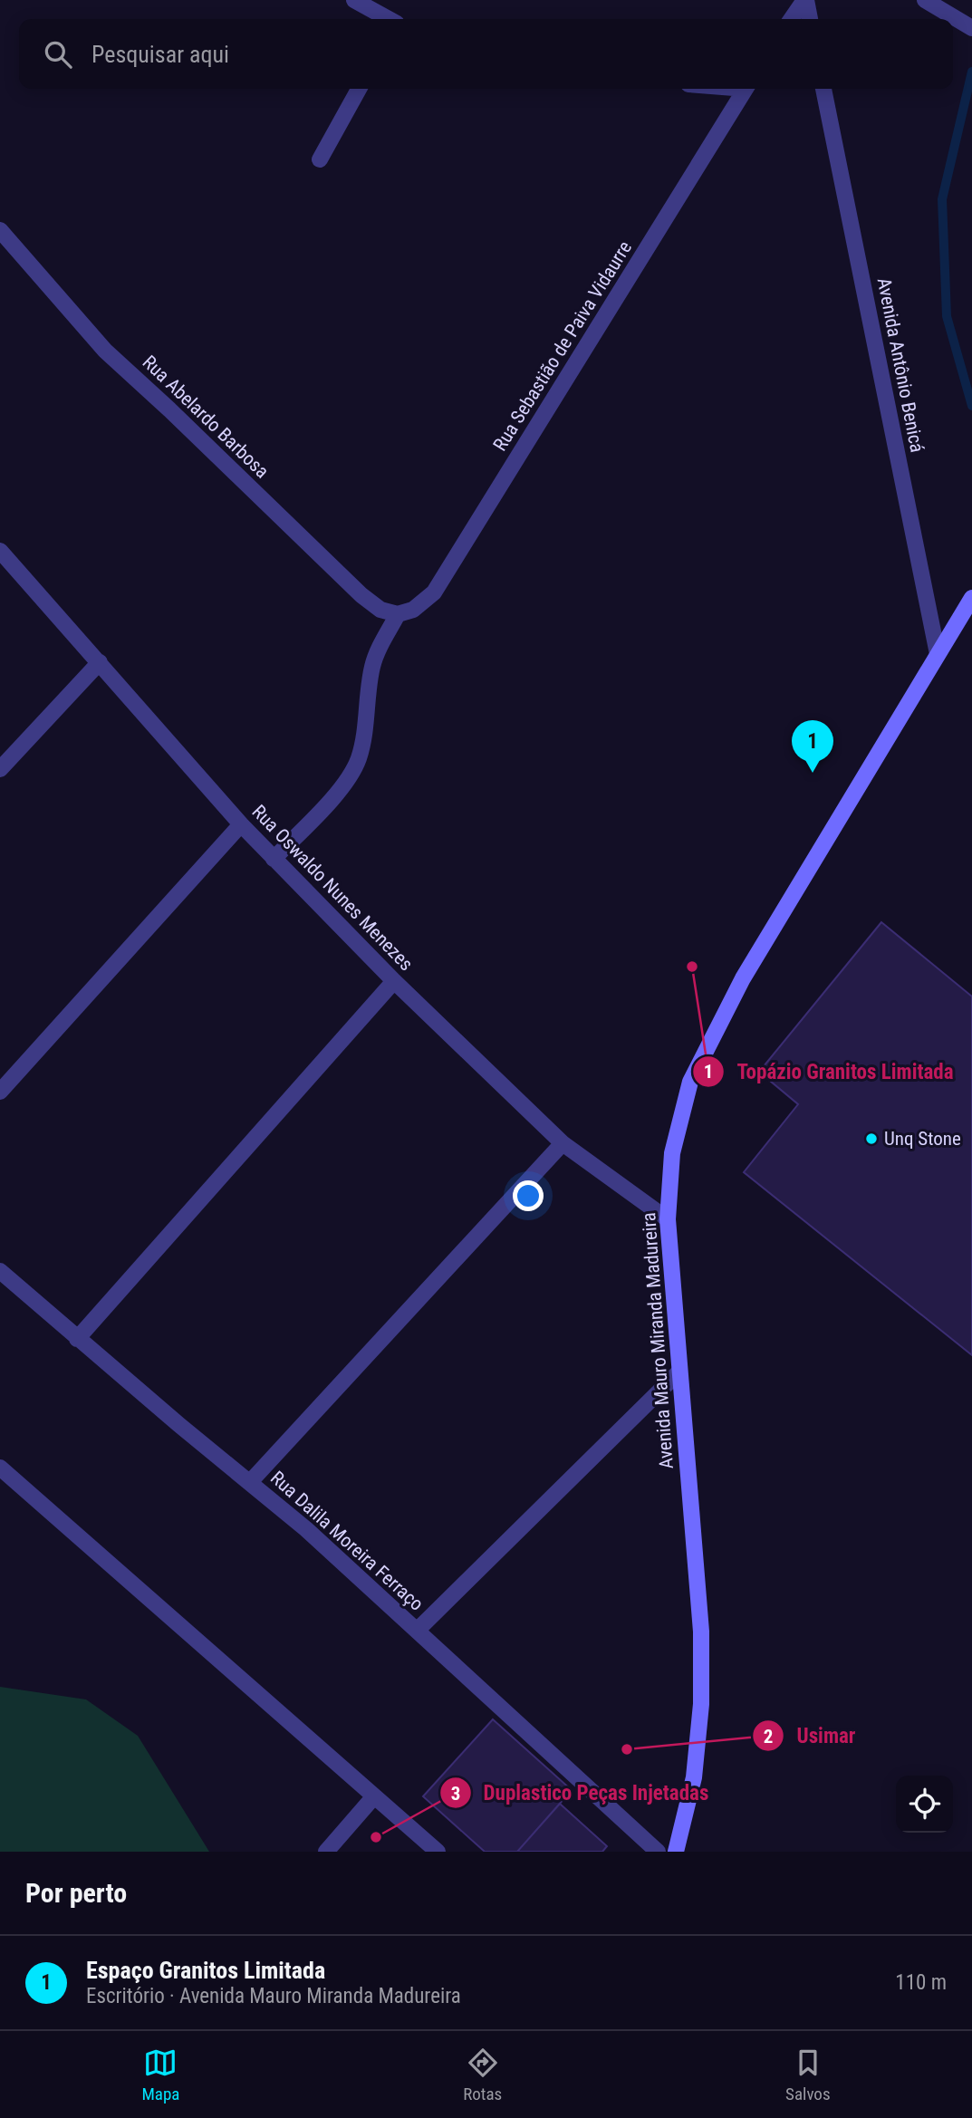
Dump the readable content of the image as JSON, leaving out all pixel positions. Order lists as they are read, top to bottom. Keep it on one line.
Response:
{"streets":{"main road":["Avenida Mauro Miranda Madureira"],"street":["Rua Sebastião de Paiva Vidaurre","Avenida Antônio Benicá","Rua Abelardo Barbosa","Rua Oswaldo Nunes Menezes","Rua Dalila Moreira Ferraço"]},"crossings":[["Rua Sebastião de Paiva Vidaurre","Rua Abelardo Barbosa"],["Avenida Antônio Benicá","Avenida Mauro Miranda Madureira"],["Rua Oswaldo Nunes Menezes","Avenida Mauro Miranda Madureira"]],"places":["Topázio Granitos Limitada","Unq Stone","Usimar","Duplastico Peças Injetadas"],"page":{"search":"Pesquisar aqui","pins":"1","heading":"Por perto","list":[{"mark":"1","name":"Espaço Granitos Limitada","note":"Escritório · Avenida Mauro Miranda Madureira","value":"110 m"}],"nav":["Mapa","Rotas","Salvos"]}}
